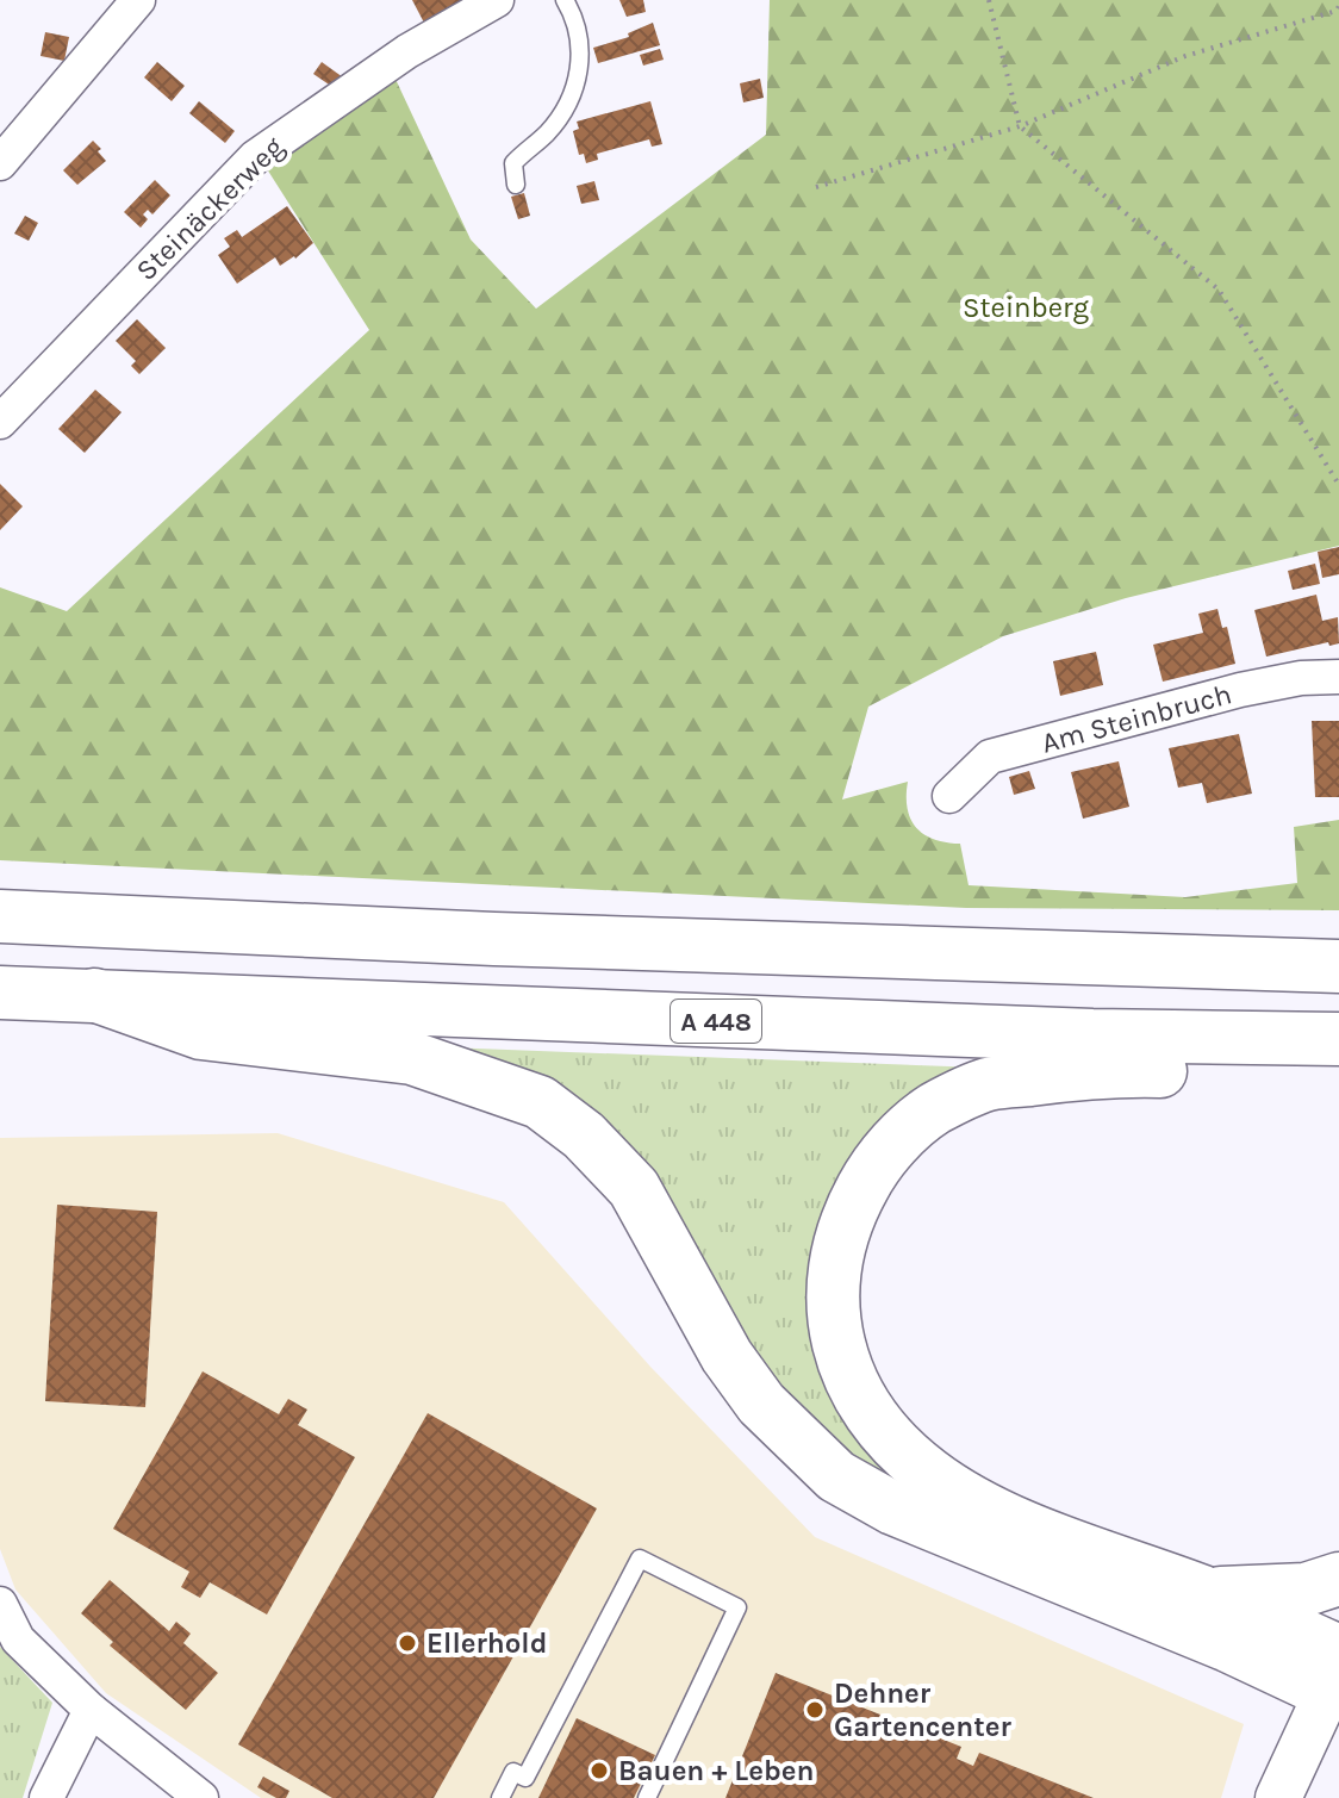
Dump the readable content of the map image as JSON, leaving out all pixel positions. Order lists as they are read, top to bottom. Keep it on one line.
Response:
{"streets":{"highway":["A 448"],"street":["Steinäckerweg","Am Steinbruch"]},"parks":["Steinberg"],"places":["Ellerhold","Dehner Gartencenter","Bauen + Leben"]}
